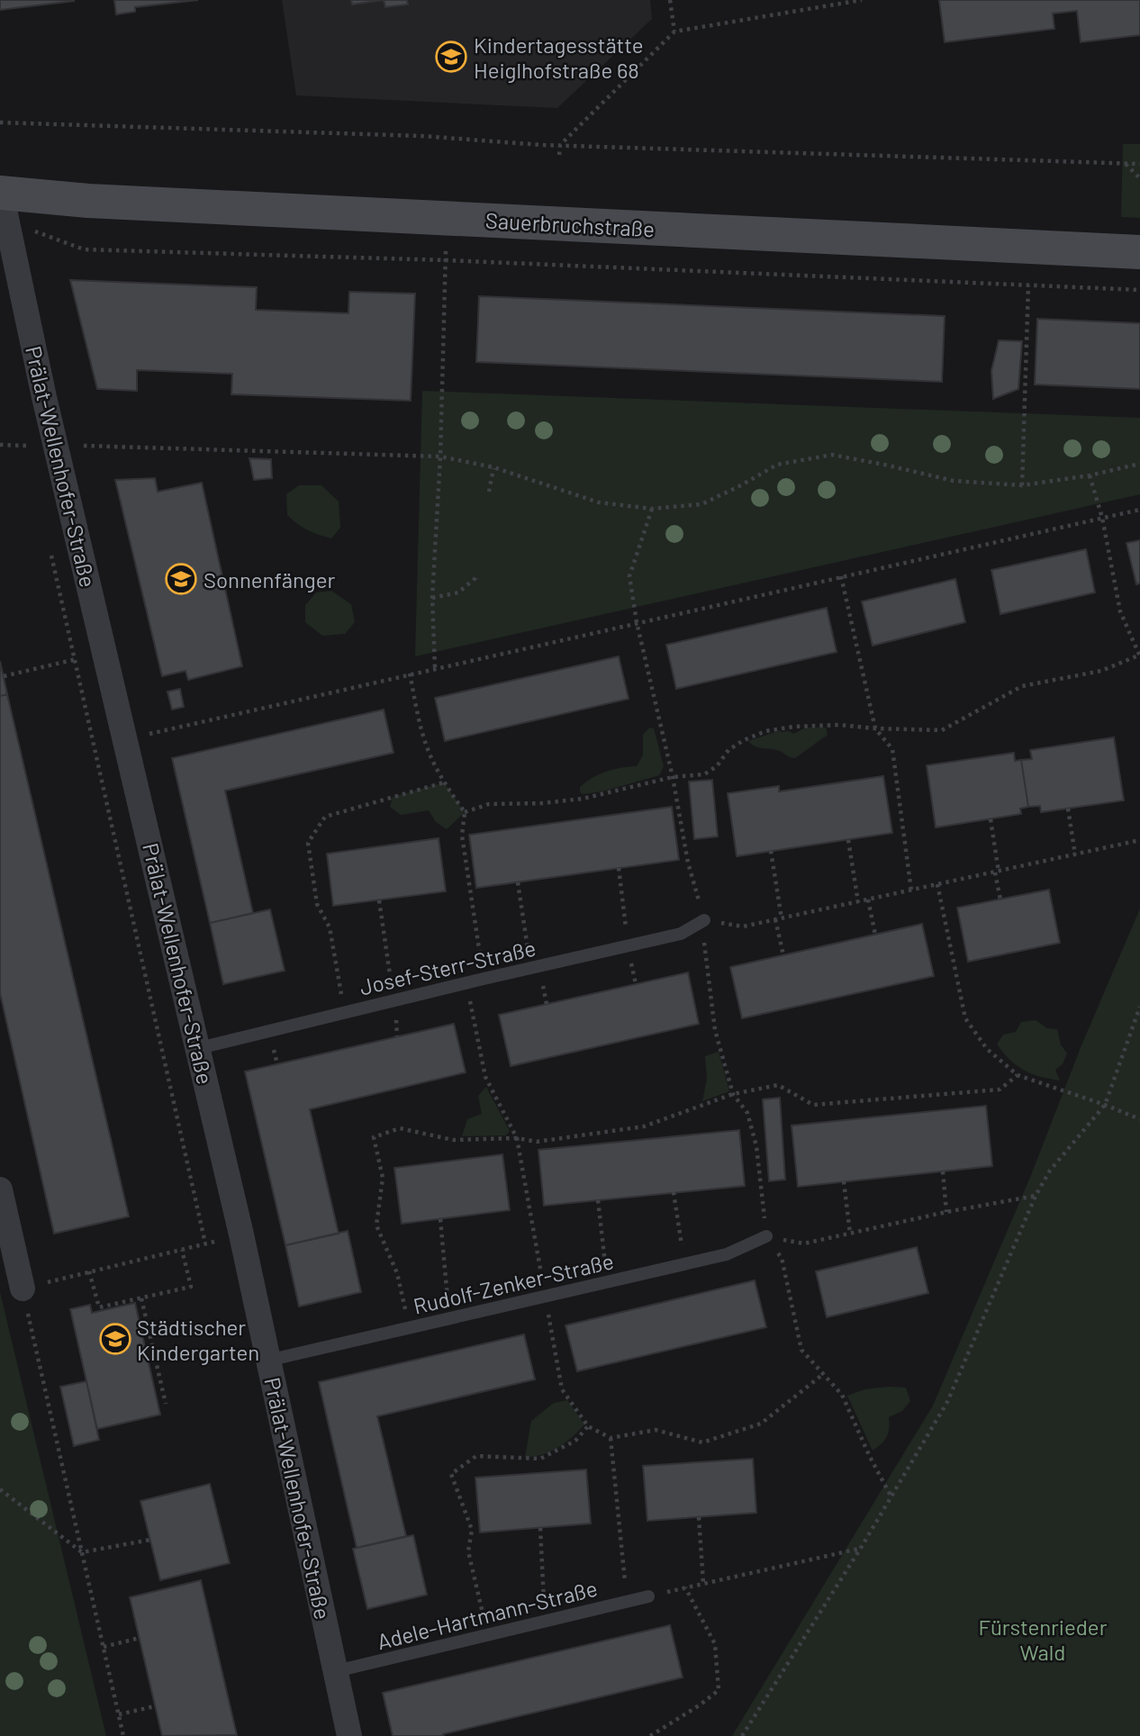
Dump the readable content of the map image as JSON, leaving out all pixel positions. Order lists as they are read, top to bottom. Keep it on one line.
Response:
{"streets":{"street":["Sauerbruchstraße","Prälat-Wellenhofer-Straße"],"lane":["Josef-Sterr-Straße","Rudolf-Zenker-Straße","Adele-Hartmann-Straße"]},"crossings":[["Sauerbruchstraße","Prälat-Wellenhofer-Straße"],["Prälat-Wellenhofer-Straße","Josef-Sterr-Straße"],["Prälat-Wellenhofer-Straße","Rudolf-Zenker-Straße"],["Prälat-Wellenhofer-Straße","Adele-Hartmann-Straße"]],"parks":["Fürstenrieder Wald"],"places":{"school or university":["Kindertagesstätte Heiglhofstraße 68","Sonnenfänger","Städtischer Kindergarten"]}}
